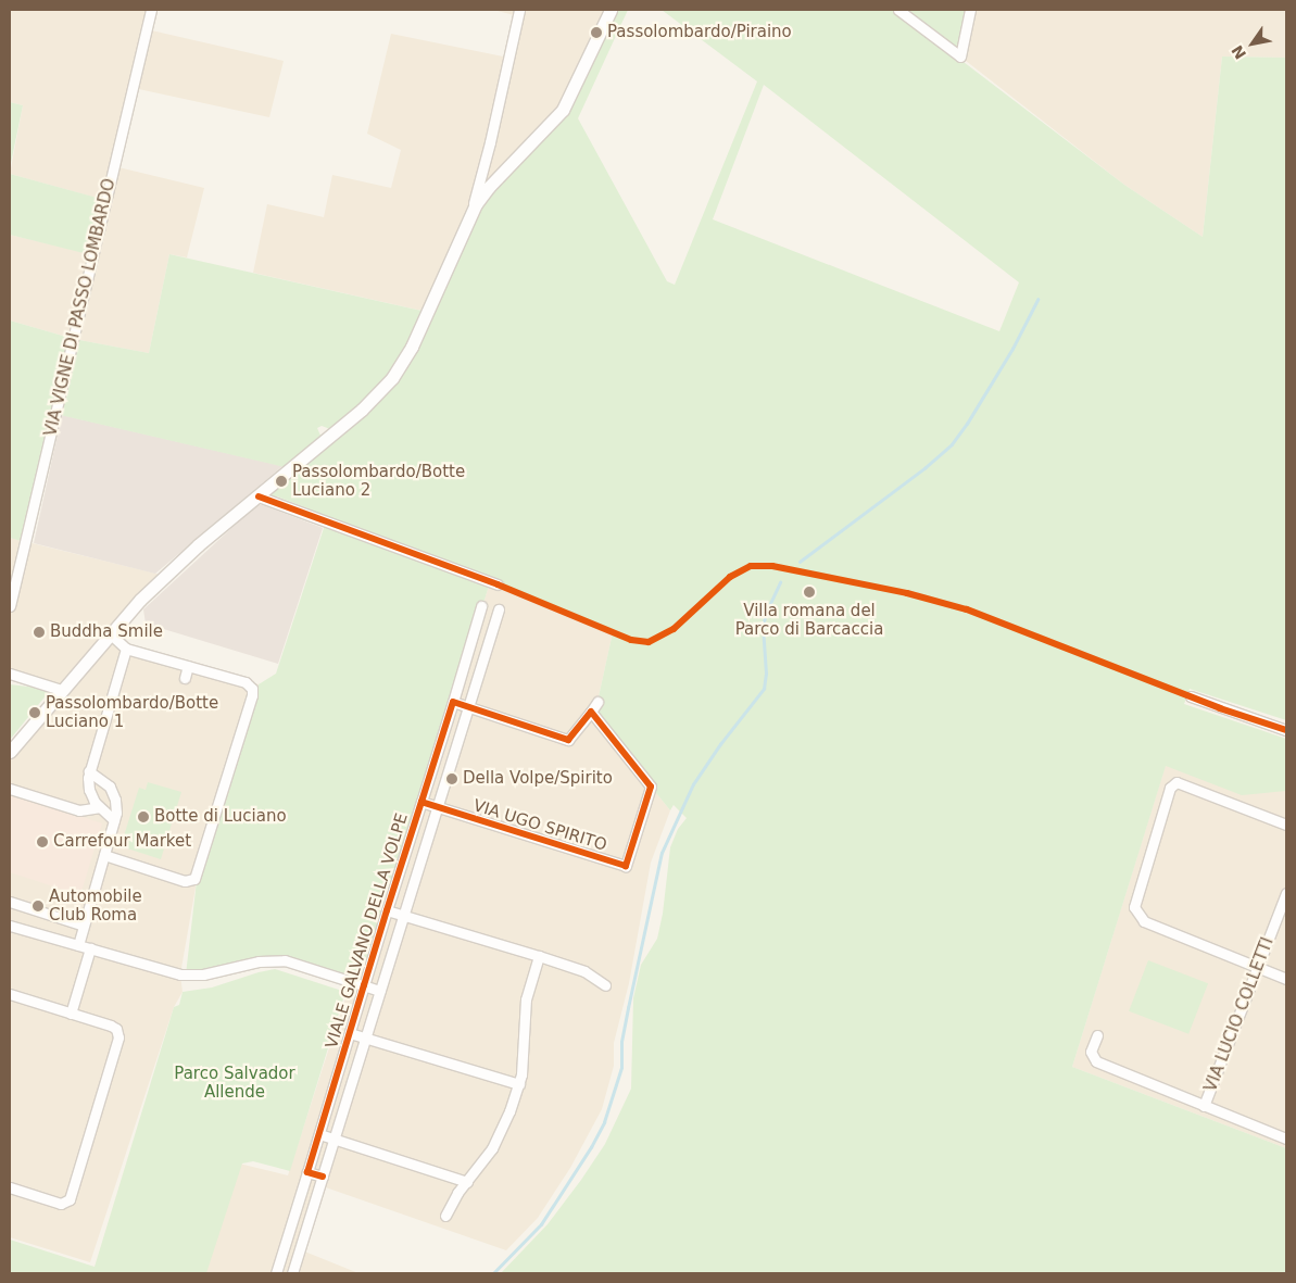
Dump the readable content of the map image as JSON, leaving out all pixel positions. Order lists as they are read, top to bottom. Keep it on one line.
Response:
{"streets":{"street":["VIA VIGNE DI PASSO LOMBARDO","VIA UGO SPIRITO","VIALE GALVANO DELLA VOLPE","VIA LUCIO COLLETTI"]},"crossings":[["VIA UGO SPIRITO","VIALE GALVANO DELLA VOLPE"]],"parks":["Parco Salvador Allende"],"places":["Passolombardo/Piraino","Passolombardo/Botte Luciano 2","Villa romana del Parco di Barcaccia","Buddha Smile","Passolombardo/Botte Luciano 1","Della Volpe/Spirito","Botte di Luciano","Carrefour Market","Automobile Club Roma"],"north":"bottom left"}
